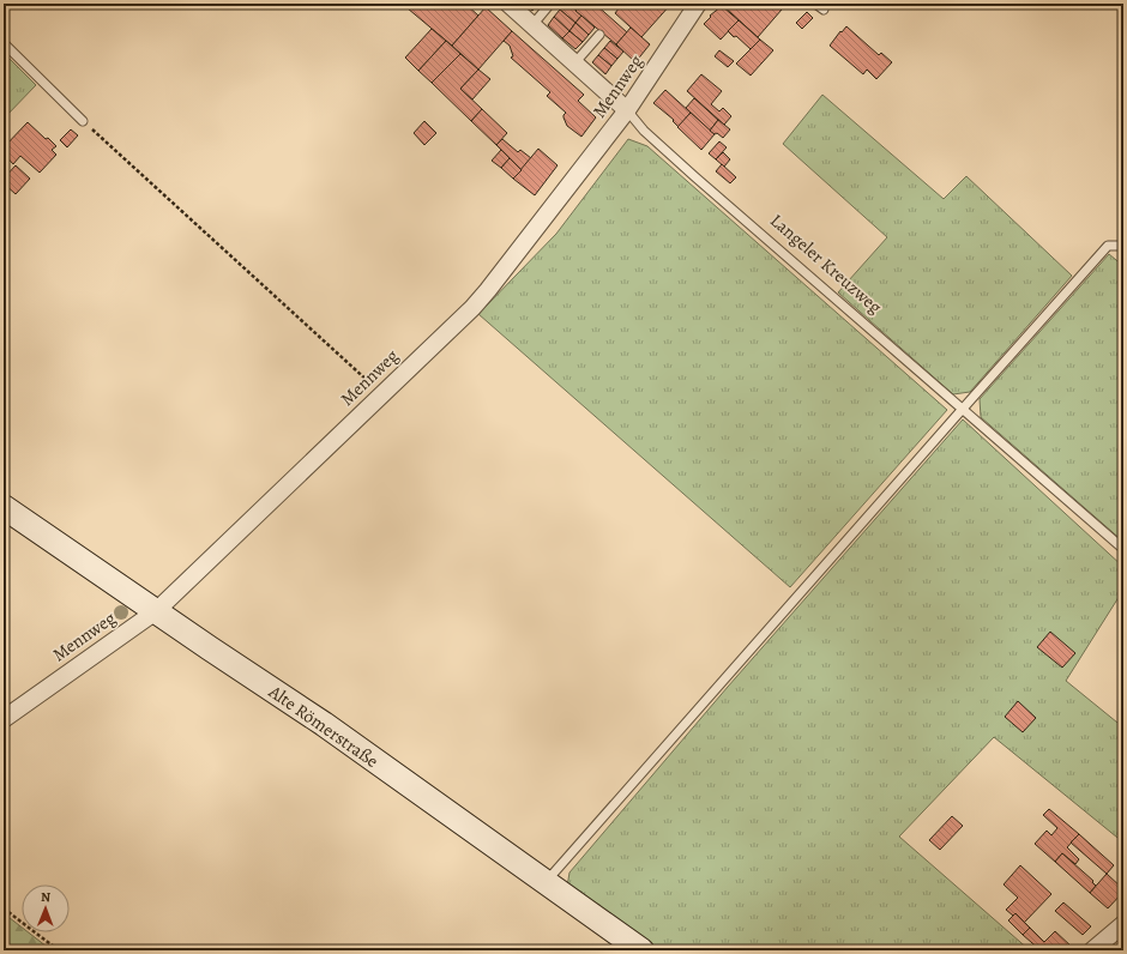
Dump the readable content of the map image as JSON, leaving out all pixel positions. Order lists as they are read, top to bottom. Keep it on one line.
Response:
{"streets":{"street":["Mennweg","Langeler Kreuzweg","Alte Römerstraße"]},"crossings":[["Mennweg","Langeler Kreuzweg"],["Mennweg","Alte Römerstraße"]],"north":"top"}
